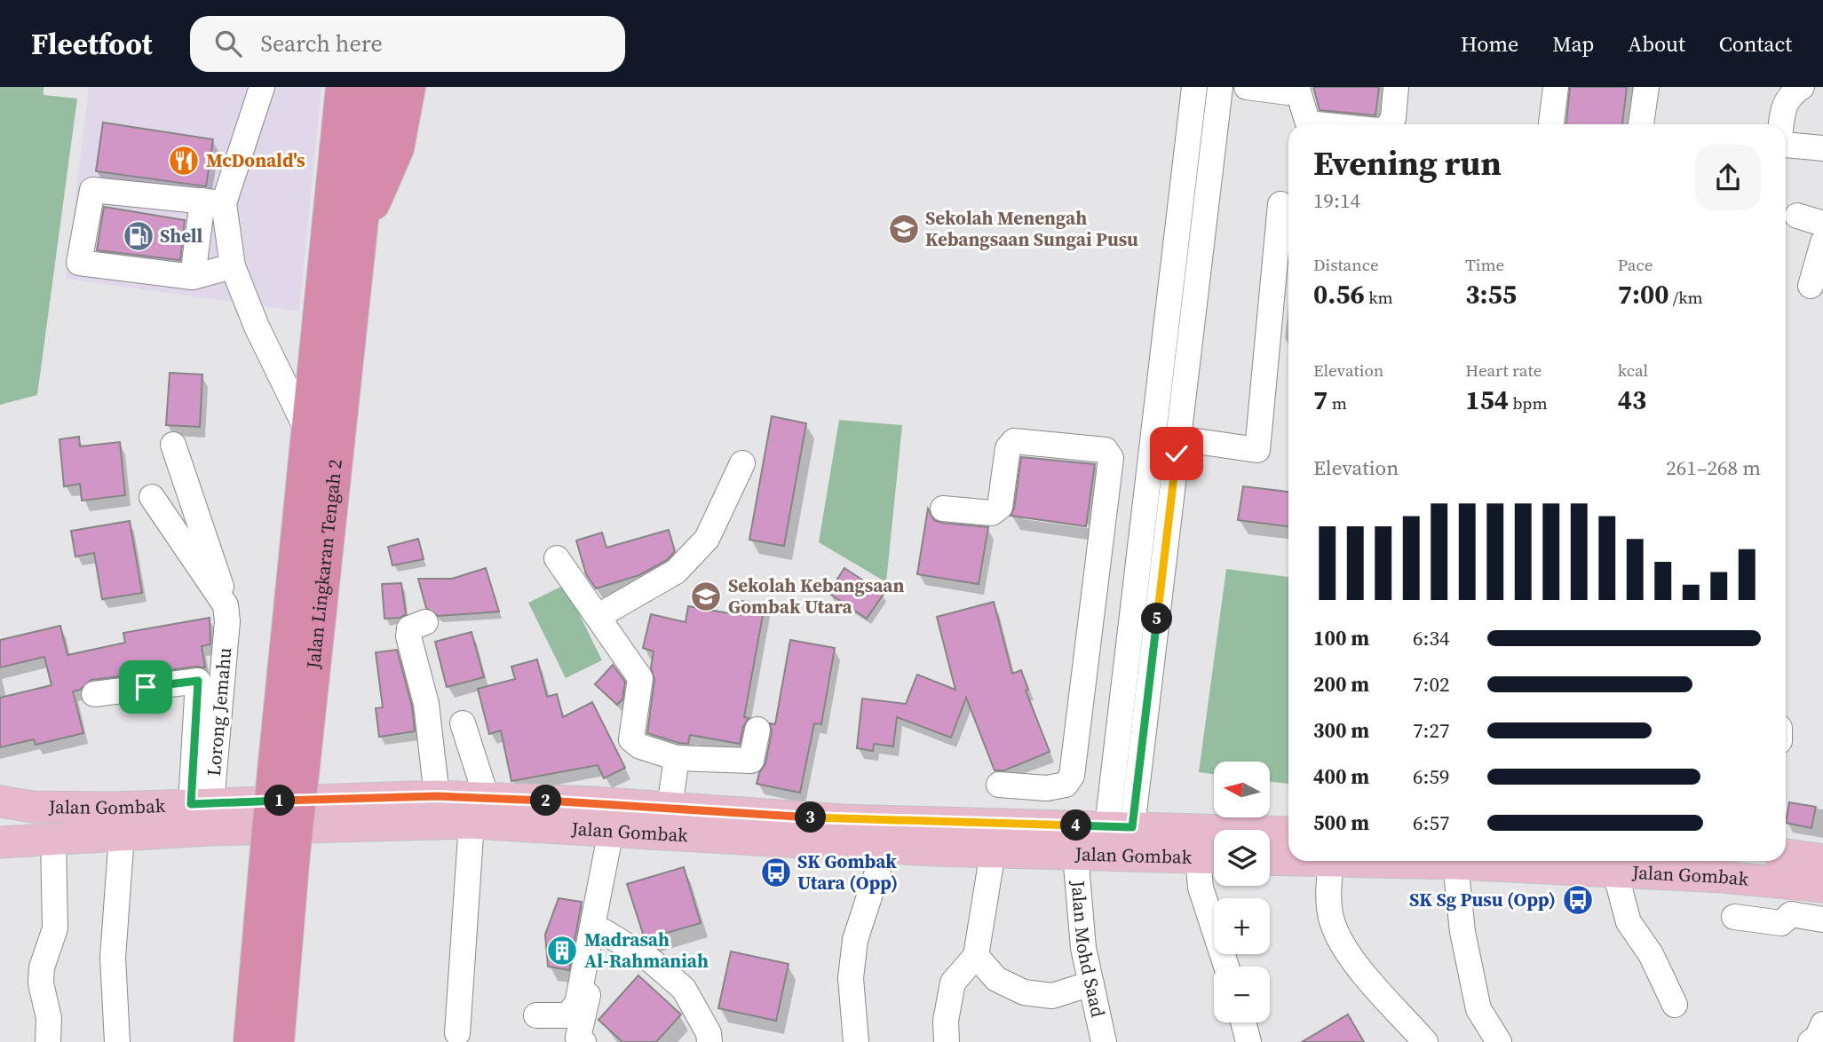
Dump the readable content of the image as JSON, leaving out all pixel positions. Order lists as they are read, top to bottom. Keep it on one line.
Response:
{"streets":{"highway":["Jalan Lingkaran Tengah 2"],"main road":["Jalan Gombak"],"street":["Lorong Jemahu","Jalan Mohd Saad"]},"crossings":[["Lorong Jemahu","Jalan Gombak"],["Jalan Gombak","Jalan Mohd Saad"]],"places":{"restaurant":["McDonald's"],"school or university":["Sekolah Menengah Kebangsaan Sungai Pusu","Sekolah Kebangsaan Gombak Utara"],"fuel station":["Shell"],"bus stop":["SK Gombak Utara (Opp)","SK Sg Pusu (Opp)"],"building":["Madrasah Al-Rahmaniah"]},"north":"left","page":{"header":"Fleetfoot","search":"Search here","nav":["Home","Map","About","Contact"],"heading":["Evening run","19:14"],"stats":[["Distance","0.56 km"],["Time","3:55"],["Pace","7:00 /km"],["Elevation","7 m"],["Heart rate","154 bpm"],["kcal","43"]],"chart":["Elevation","261–268 m"],"pins":["5","1","2","3","4"],"list":[{"name":"100 m","note":"6:34"},{"name":"200 m","note":"7:02"},{"name":"300 m","note":"7:27"},{"name":"400 m","note":"6:59"},{"name":"500 m","note":"6:57"}],"map_buttons":["+","−"]}}
